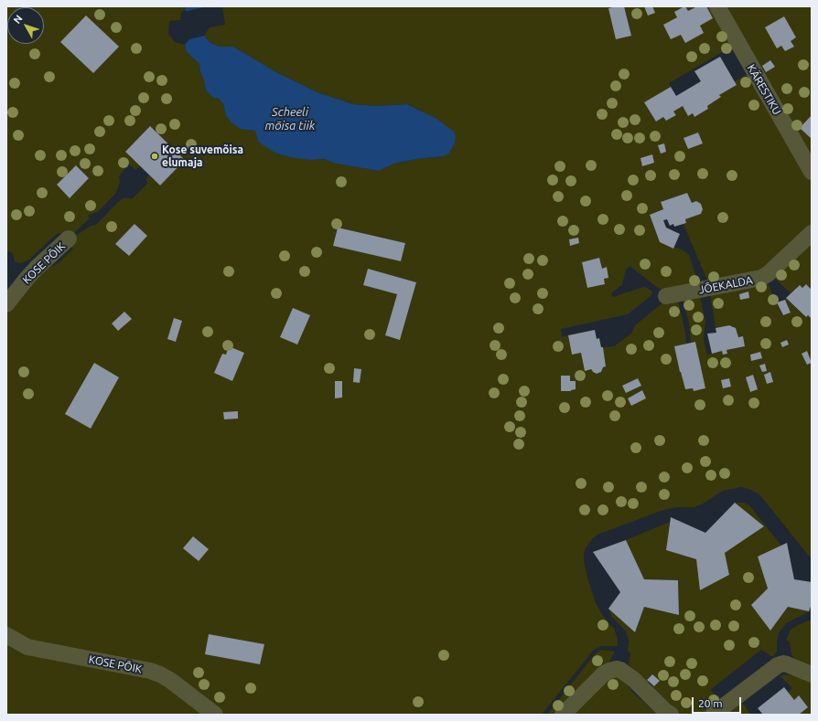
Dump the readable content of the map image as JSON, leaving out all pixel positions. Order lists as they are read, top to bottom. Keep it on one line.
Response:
{"streets":{"street":["KÄRESTIKU","KOSE PÕIK","JÕEKALDA"]},"water":["Scheeli mõisa tiik"],"places":["Kose suvemõisa elumaja"],"scale_bar":"20 m","north":"top left"}
